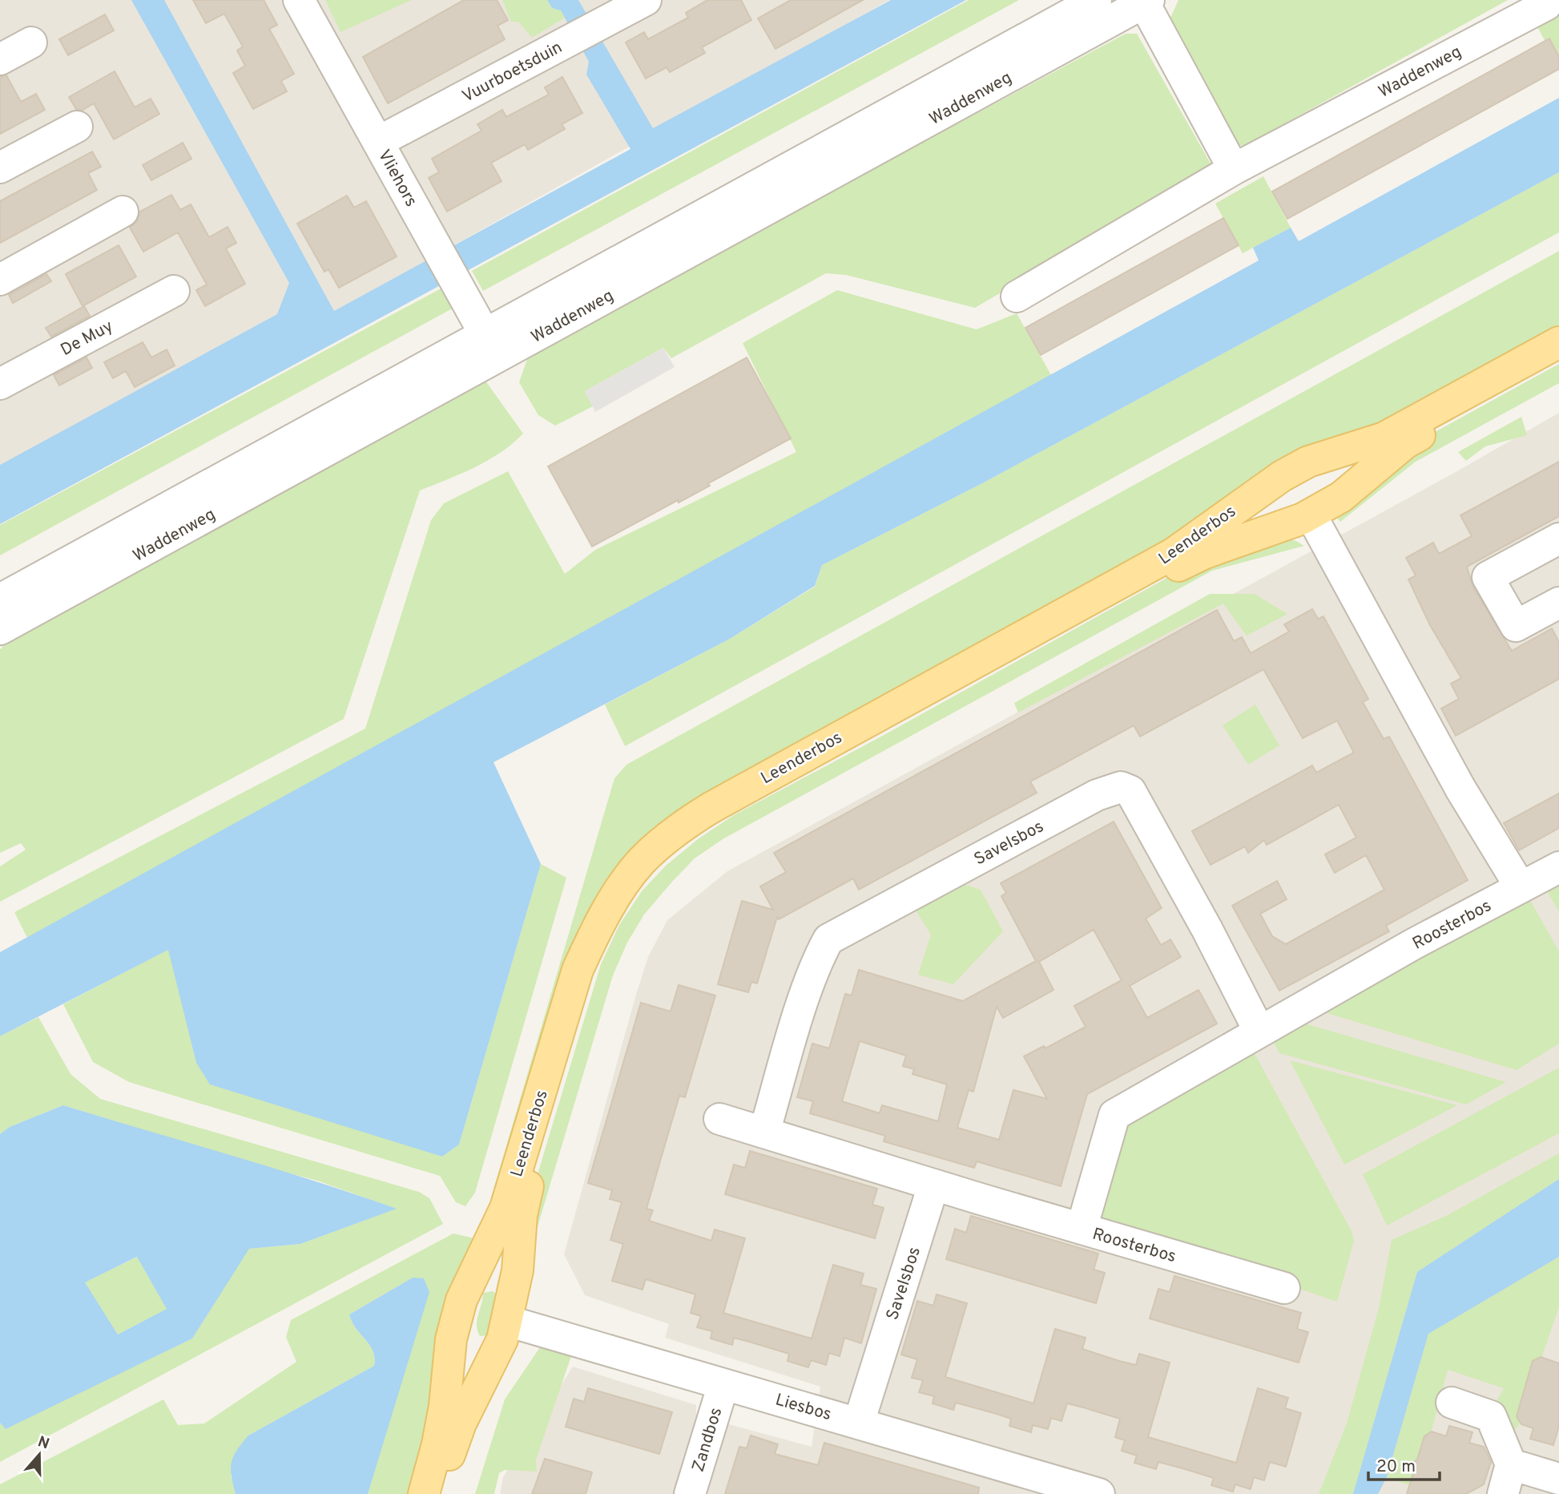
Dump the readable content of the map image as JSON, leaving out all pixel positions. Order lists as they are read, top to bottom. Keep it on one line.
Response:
{"streets":{"main road":["Leenderbos"],"street":["Vuurboetsduin","Waddenweg","Vliehors","De Muy","Savelsbos","Roosterbos","Liesbos","Zandbos"]},"crossings":[["Vuurboetsduin","Vliehors"],["Waddenweg","Vliehors"],["Leenderbos","Liesbos"],["Savelsbos","Roosterbos"],["Savelsbos","Liesbos"],["Liesbos","Zandbos"]],"scale_bar":"20 m","north":"top"}
